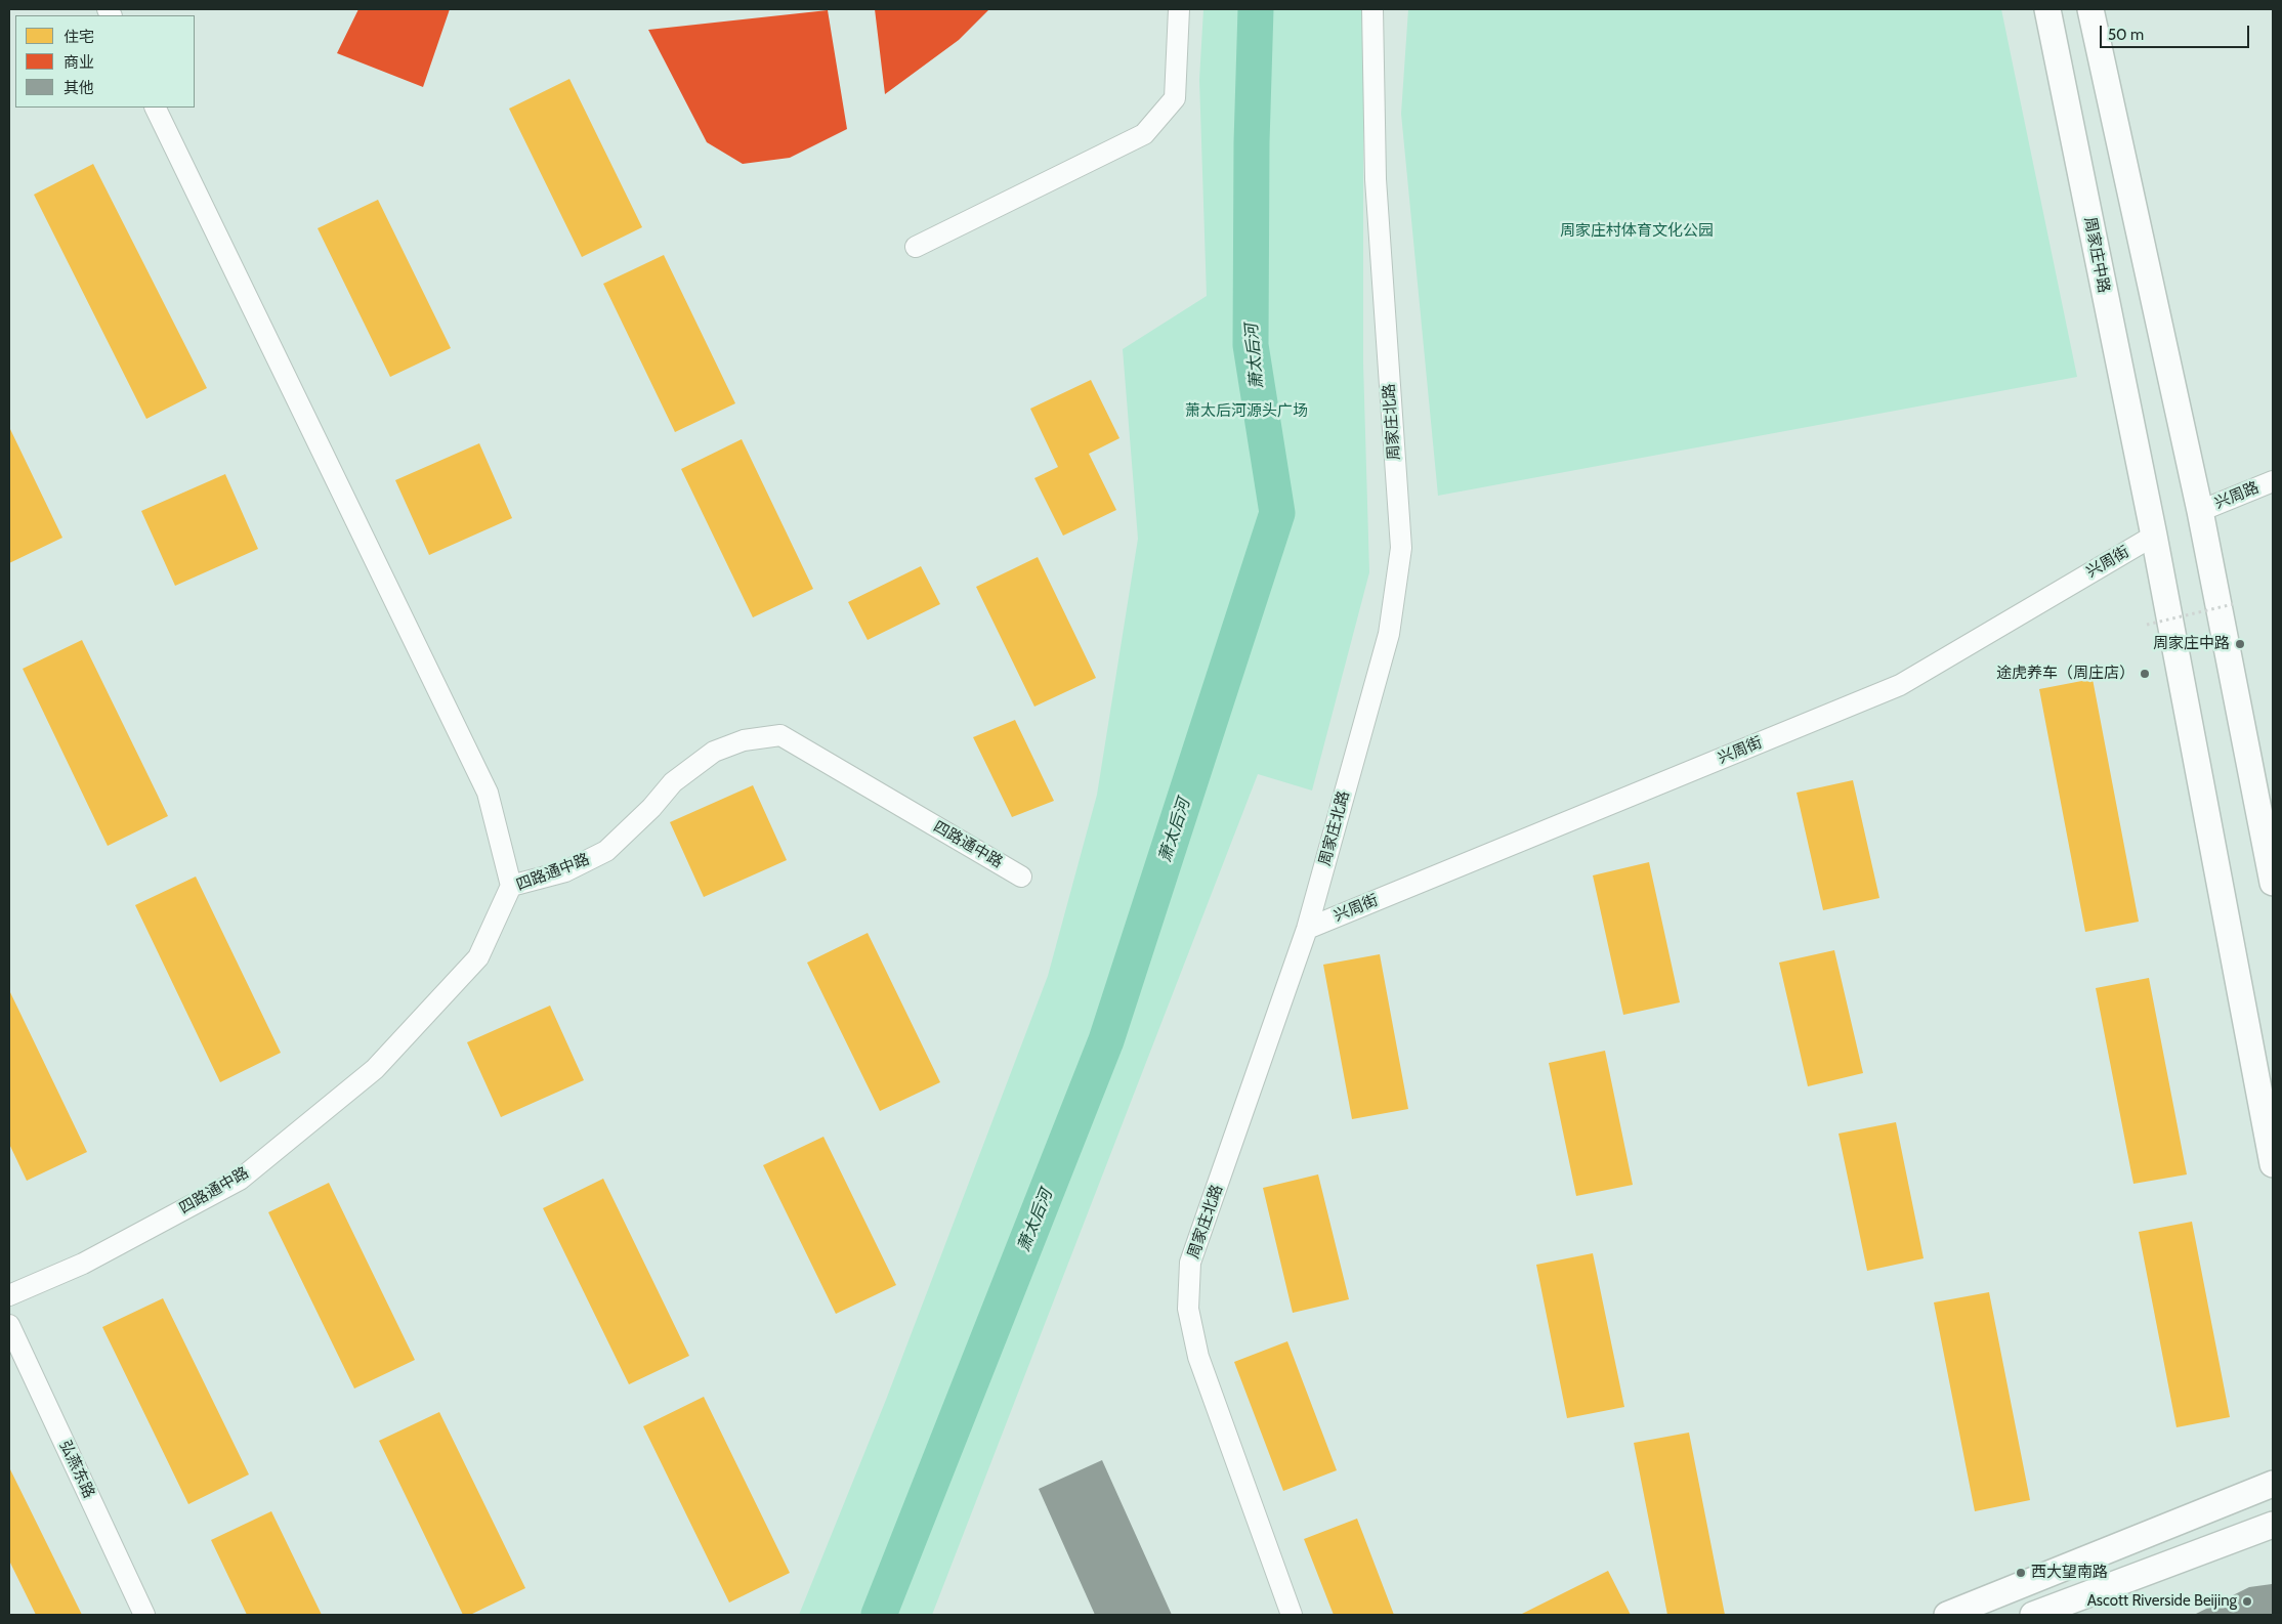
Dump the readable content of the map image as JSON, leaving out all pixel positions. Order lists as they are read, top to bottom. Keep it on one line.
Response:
{"streets":{"main road":["周家庄中路"],"street":["周家庄北路","兴周路","兴周街","四路通中路","弘燕东路"]},"crossings":[["周家庄中路","兴周街"],["周家庄北路","兴周街"]],"water":["萧太后河"],"parks":["周家庄村体育文化公园","萧太后河源头广场"],"places":["周家庄中路","途虎养车（周庄店）","西大望南路","Ascott Riverside Beijing"],"legend":["住宅","商业","其他"],"scale_bar":"50 m"}
